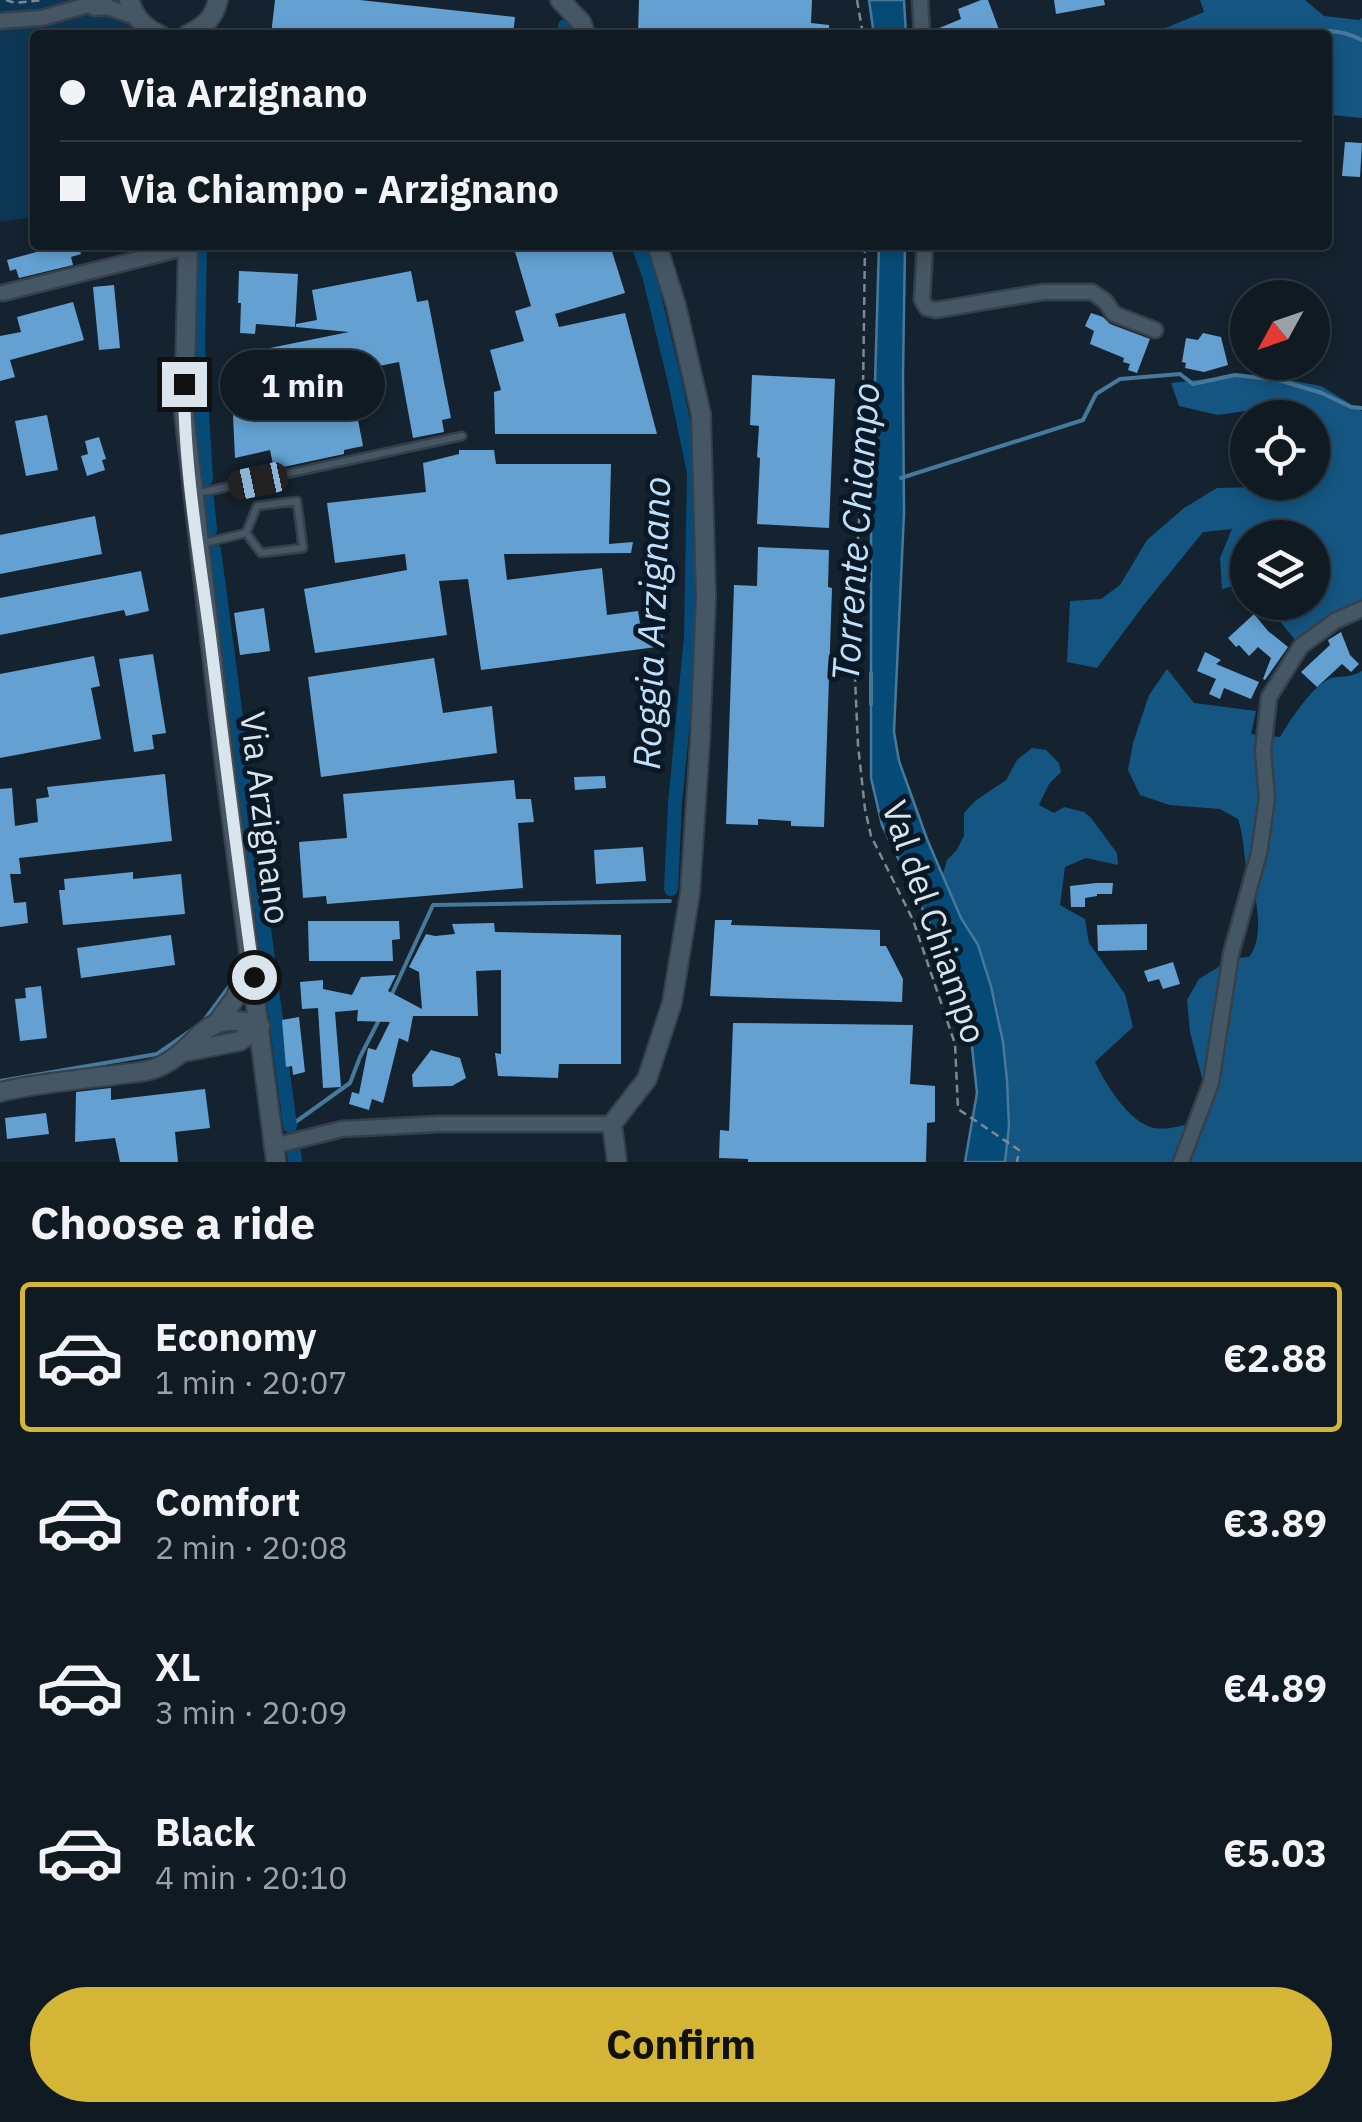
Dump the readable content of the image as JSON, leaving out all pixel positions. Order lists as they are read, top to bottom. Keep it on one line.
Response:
{"streets":{"street":["Via Arzignano"],"path":["Val del Chiampo"]},"water":["Torrente Chiampo","Roggia Arzignano"],"north":"bottom left","page":{"banner":["Via Arzignano","Via Chiampo - Arzignano"],"bubble":"1 min","heading":"Choose a ride","list":[{"name":"Economy","note":"1 min · 20:07","value":"€2.88"},{"name":"Comfort","note":"2 min · 20:08","value":"€3.89"},{"name":"XL","note":"3 min · 20:09","value":"€4.89"},{"name":"Black","note":"4 min · 20:10","value":"€5.03"}],"buttons":"Confirm"}}
